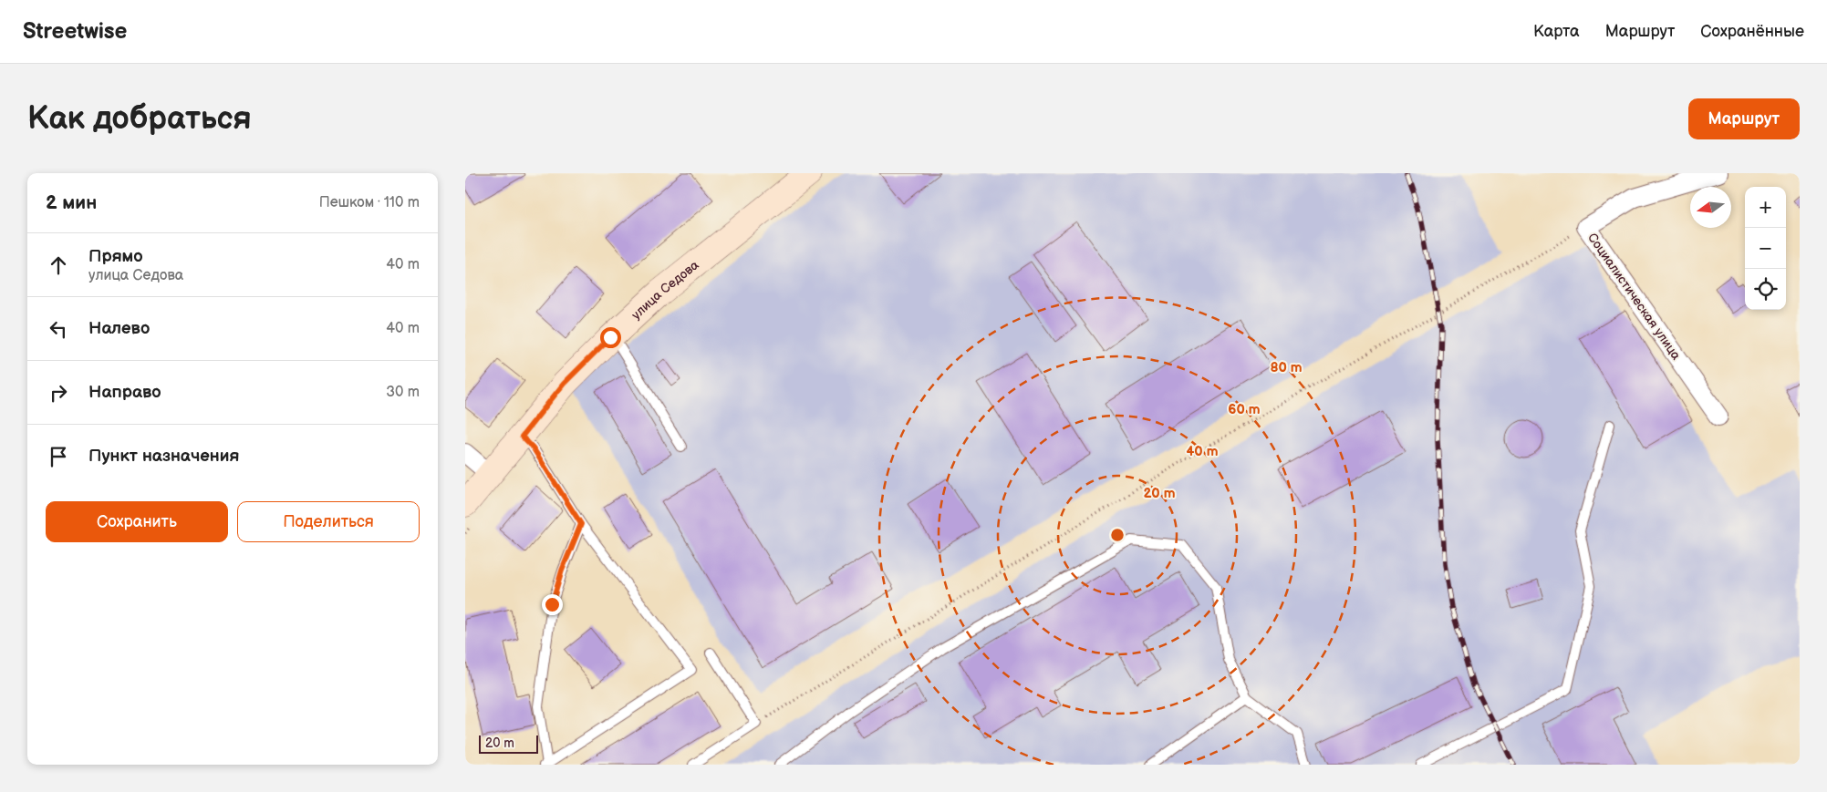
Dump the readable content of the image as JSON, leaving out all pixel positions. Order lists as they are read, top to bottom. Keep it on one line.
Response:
{"streets":{"street":["улица Седова","Социалистическая улица"]},"scale_bar":"20 m","north":"left","page":{"header":"Streetwise","nav":["Карта","Маршрут","Сохранённые"],"buttons":["Маршрут",["Сохранить","Поделиться"]],"title":"Как добраться","heading":["2 мин","Пешком · 110 m"],"map_buttons":["+","−"],"list":[["Прямо","улица Седова","40 m"],["Налево","40 m"],["Направо","30 m"],"Пункт назначения"],"scale":"20 m"},"rings":["80 m","60 m","40 m","20 m"]}
